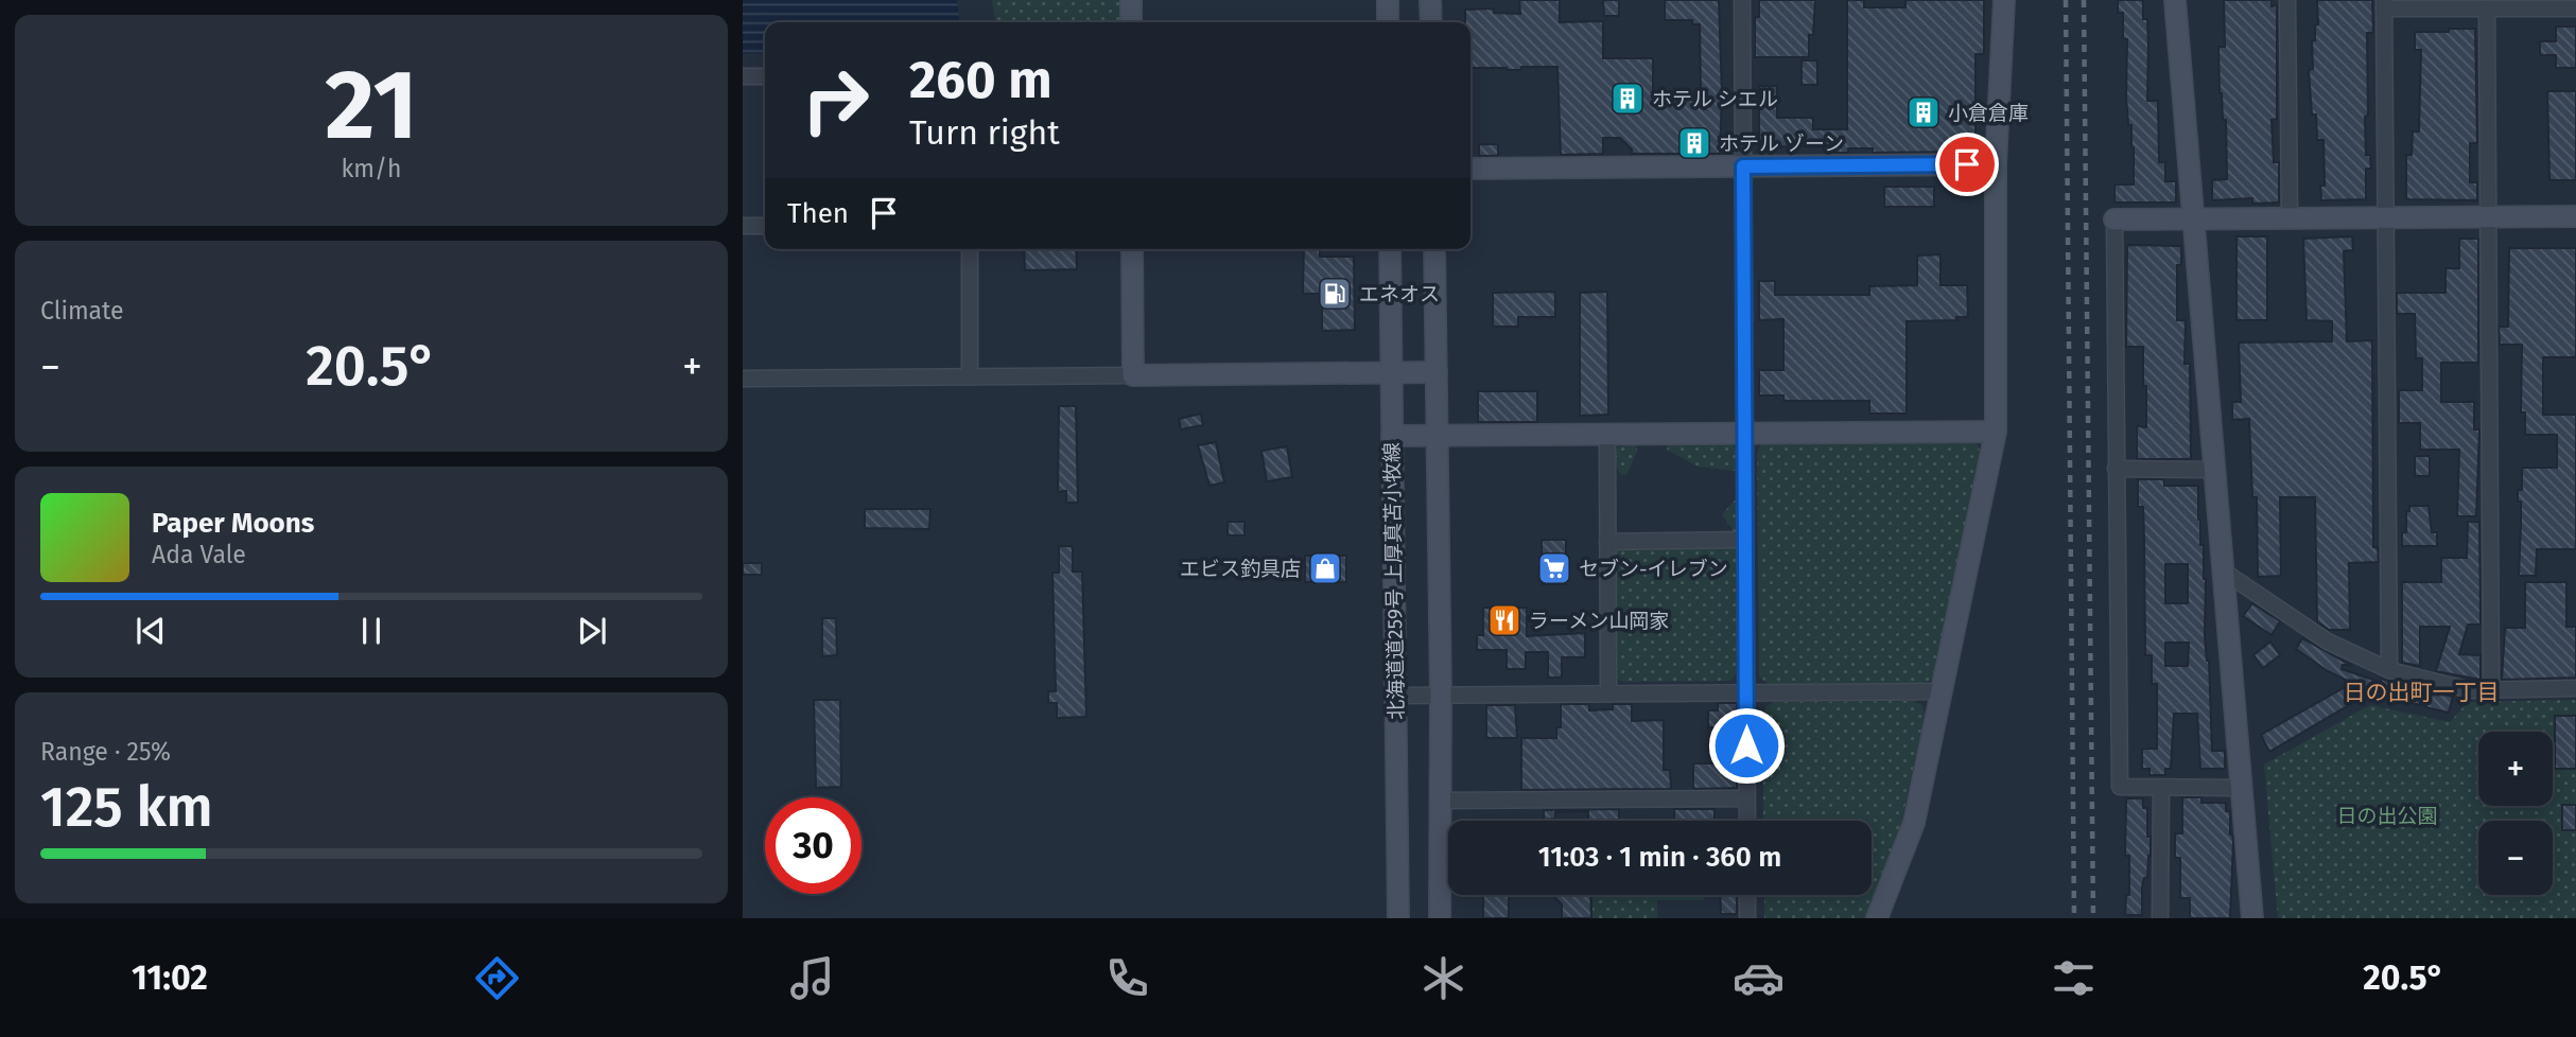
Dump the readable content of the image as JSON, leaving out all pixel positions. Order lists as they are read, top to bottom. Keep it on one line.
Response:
{"streets":{"street":["北海道道259号 上厚真苫小牧線"]},"districts":["日の出町一丁目"],"parks":["日の出公園"],"places":{"building":["ホテル シエル","小倉倉庫","ホテル ゾーン"],"fuel station":["エネオス"],"shop":["エビス釣具店"],"supermarket":["セブン-イレブン"],"restaurant":["ラーメン山岡家"]},"page":{"tile":[["21","km/h"],"Climate",["Range · 25%","125 km"]],"turn":["260 m","Turn right"],"then":"Then","heat":["−","20.5°","+"],"song":["Paper Moons","Ada Vale"],"map_buttons":["+","−"],"limit":"30","trip":"11:03 · 1 min · 360 m","tabs":["11:02","20.5°"]}}
